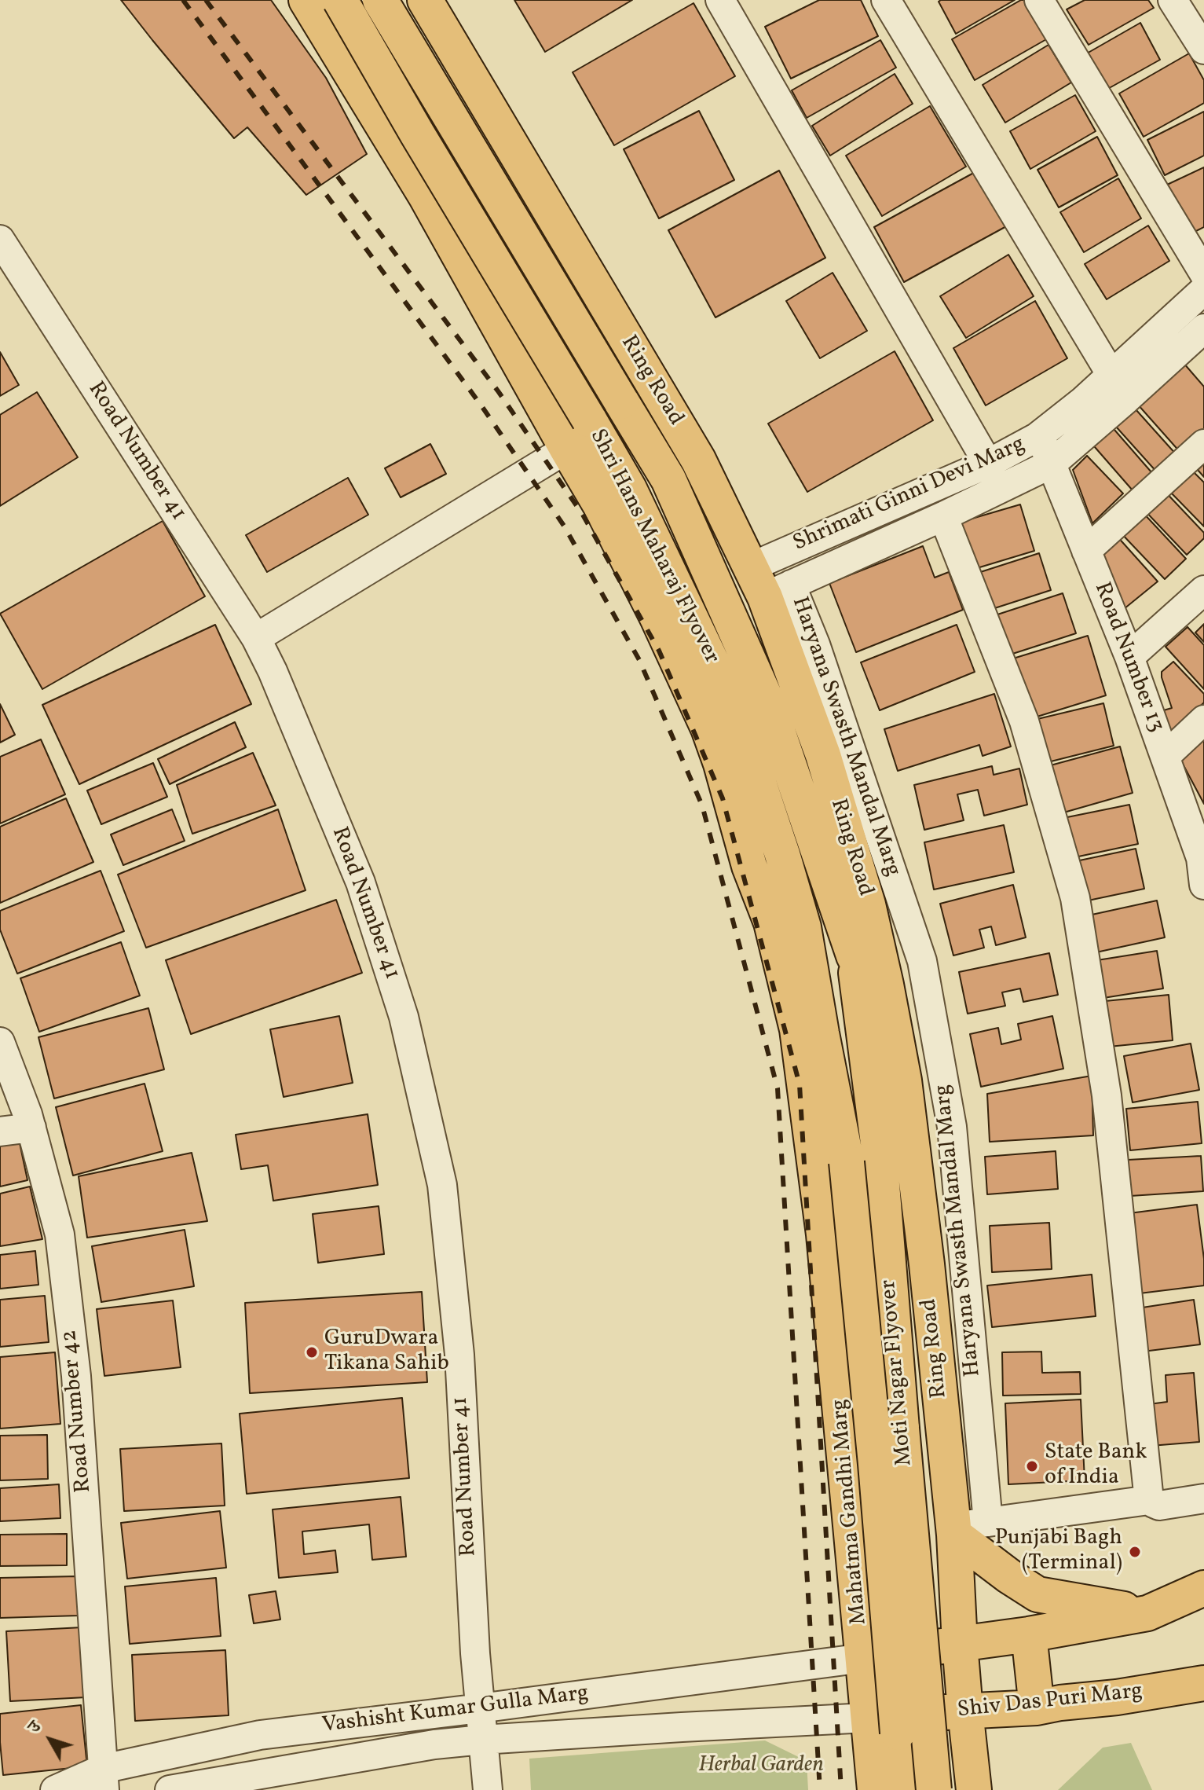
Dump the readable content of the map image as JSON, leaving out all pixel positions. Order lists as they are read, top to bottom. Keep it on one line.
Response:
{"streets":{"main road":["Ring Road","Shri Hans Maharaj Flyover","Moti Nagar Flyover","Mahatma Gandhi Marg","Shiv Das Puri Marg"],"street":["Road Number 41","Shrimati Ginni Devi Marg","Road Number 13","Haryana Swasth Mandal Marg","Road Number 42","Vashisht Kumar Gulla Marg"]},"crossings":[["Ring Road","Shrimati Ginni Devi Marg"],["Ring Road","Haryana Swasth Mandal Marg"],["Ring Road","Shiv Das Puri Marg"],["Road Number 41","Vashisht Kumar Gulla Marg"],["Shrimati Ginni Devi Marg","Road Number 13"],["Shrimati Ginni Devi Marg","Haryana Swasth Mandal Marg"],["Shri Hans Maharaj Flyover","Moti Nagar Flyover"],["Road Number 42","Vashisht Kumar Gulla Marg"],["Mahatma Gandhi Marg","Shiv Das Puri Marg"],["Mahatma Gandhi Marg","Vashisht Kumar Gulla Marg"],["Shiv Das Puri Marg","Vashisht Kumar Gulla Marg"]],"parks":["Herbal Garden"],"places":["GuruDwara Tikana Sahib","State Bank of India","Punjabi Bagh (Terminal)"],"north":"top left"}
